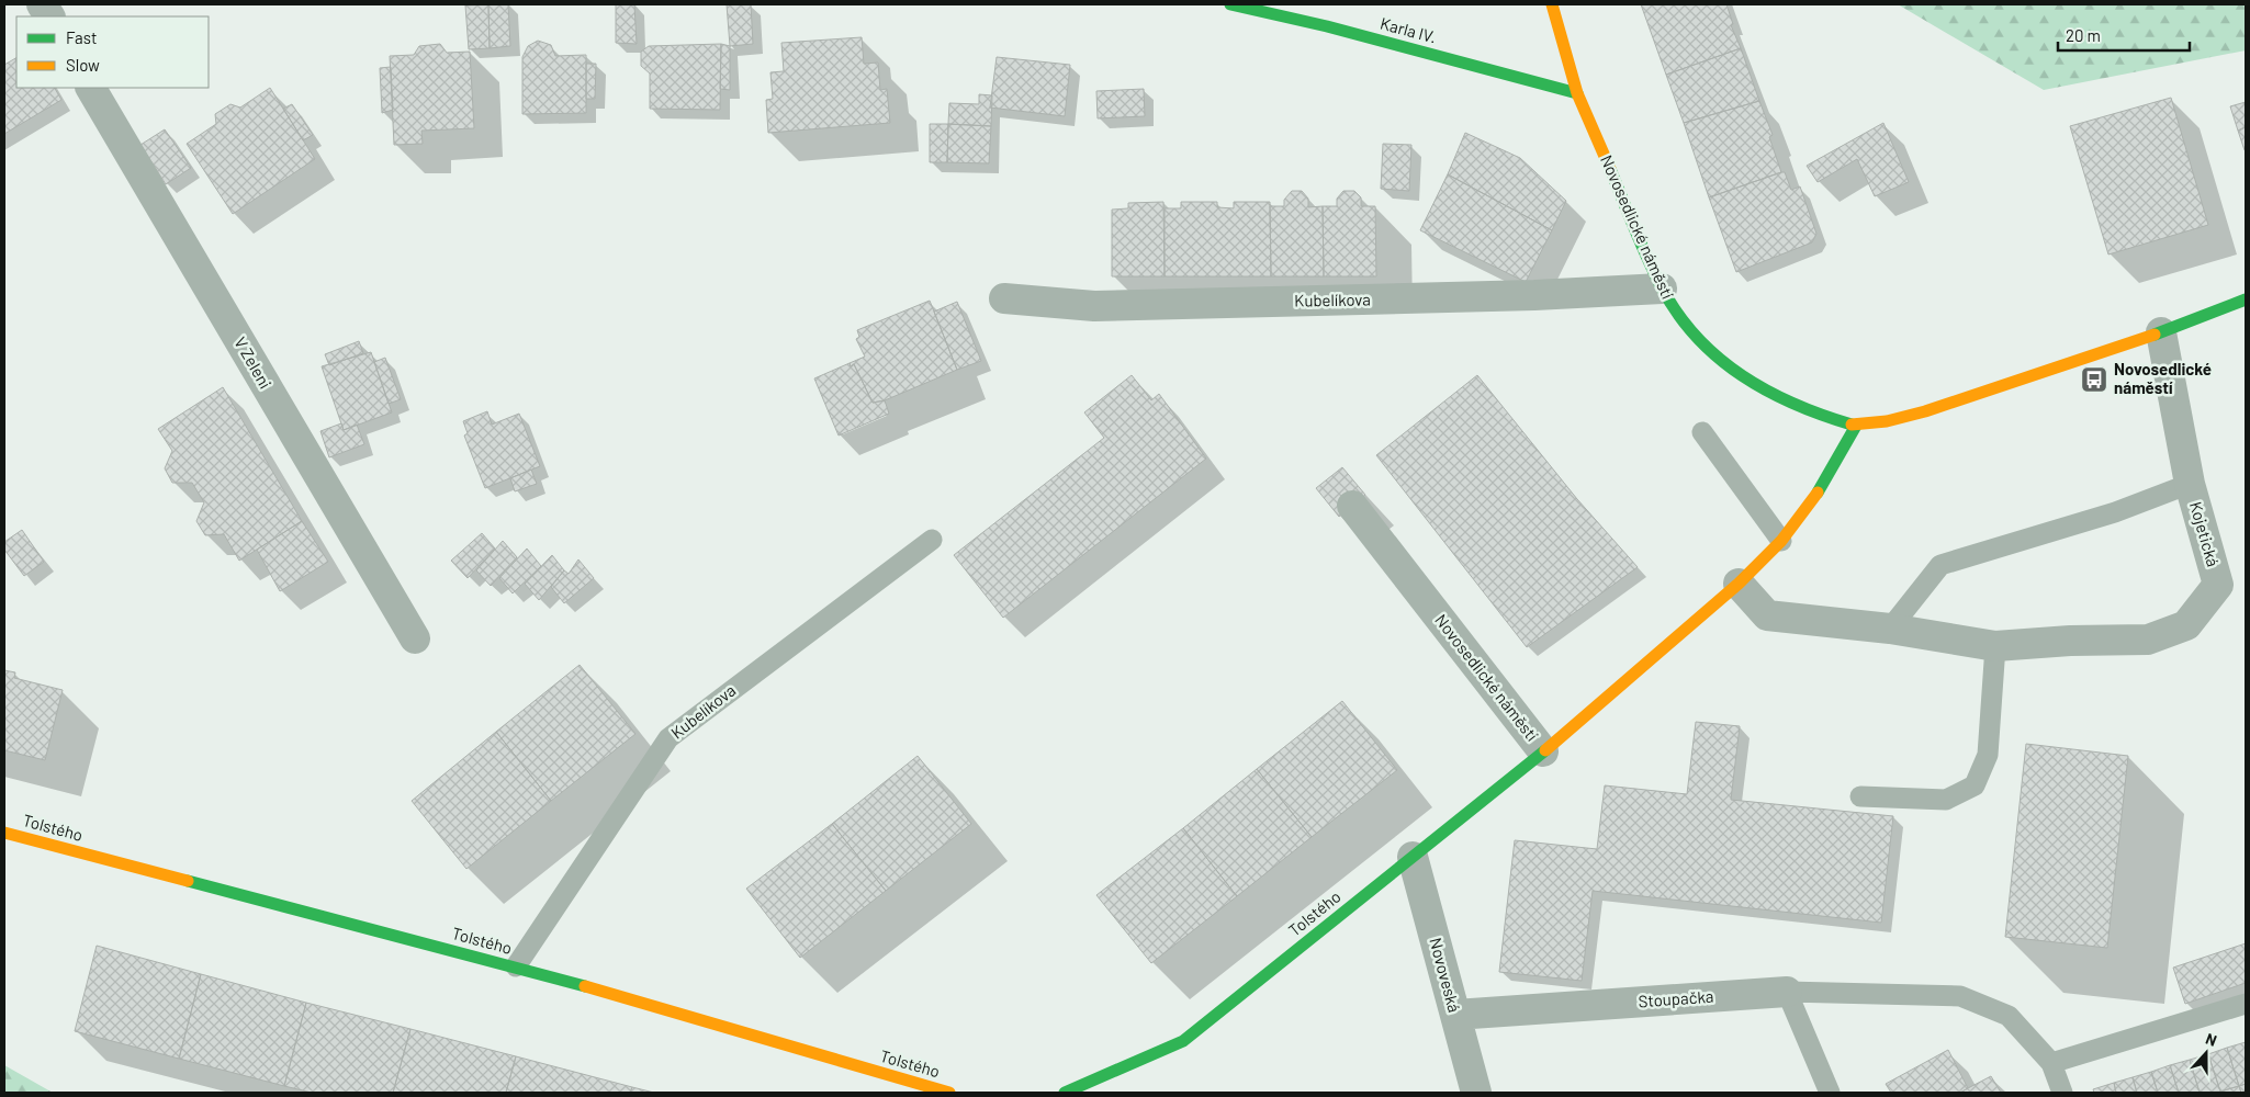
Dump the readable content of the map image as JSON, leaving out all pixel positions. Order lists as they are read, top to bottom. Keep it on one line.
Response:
{"streets":{"street":["Karla IV.","Novosedlické náměstí","Kubelíkova","V Zeleni","Kojetická","Tolstého","Novoveská","Stoupačka"]},"crossings":[["Karla IV.","Novosedlické náměstí"],["Novosedlické náměstí","Kubelíkova"],["Novosedlické náměstí","Kojetická"],["Novosedlické náměstí","Tolstého"],["Kubelíkova","Tolstého"],["Tolstého","Novoveská"],["Novoveská","Stoupačka"]],"places":{"bus stop":["Novosedlické náměstí"]},"legend":["Fast","Slow"],"scale_bar":"20 m","north":"top"}
